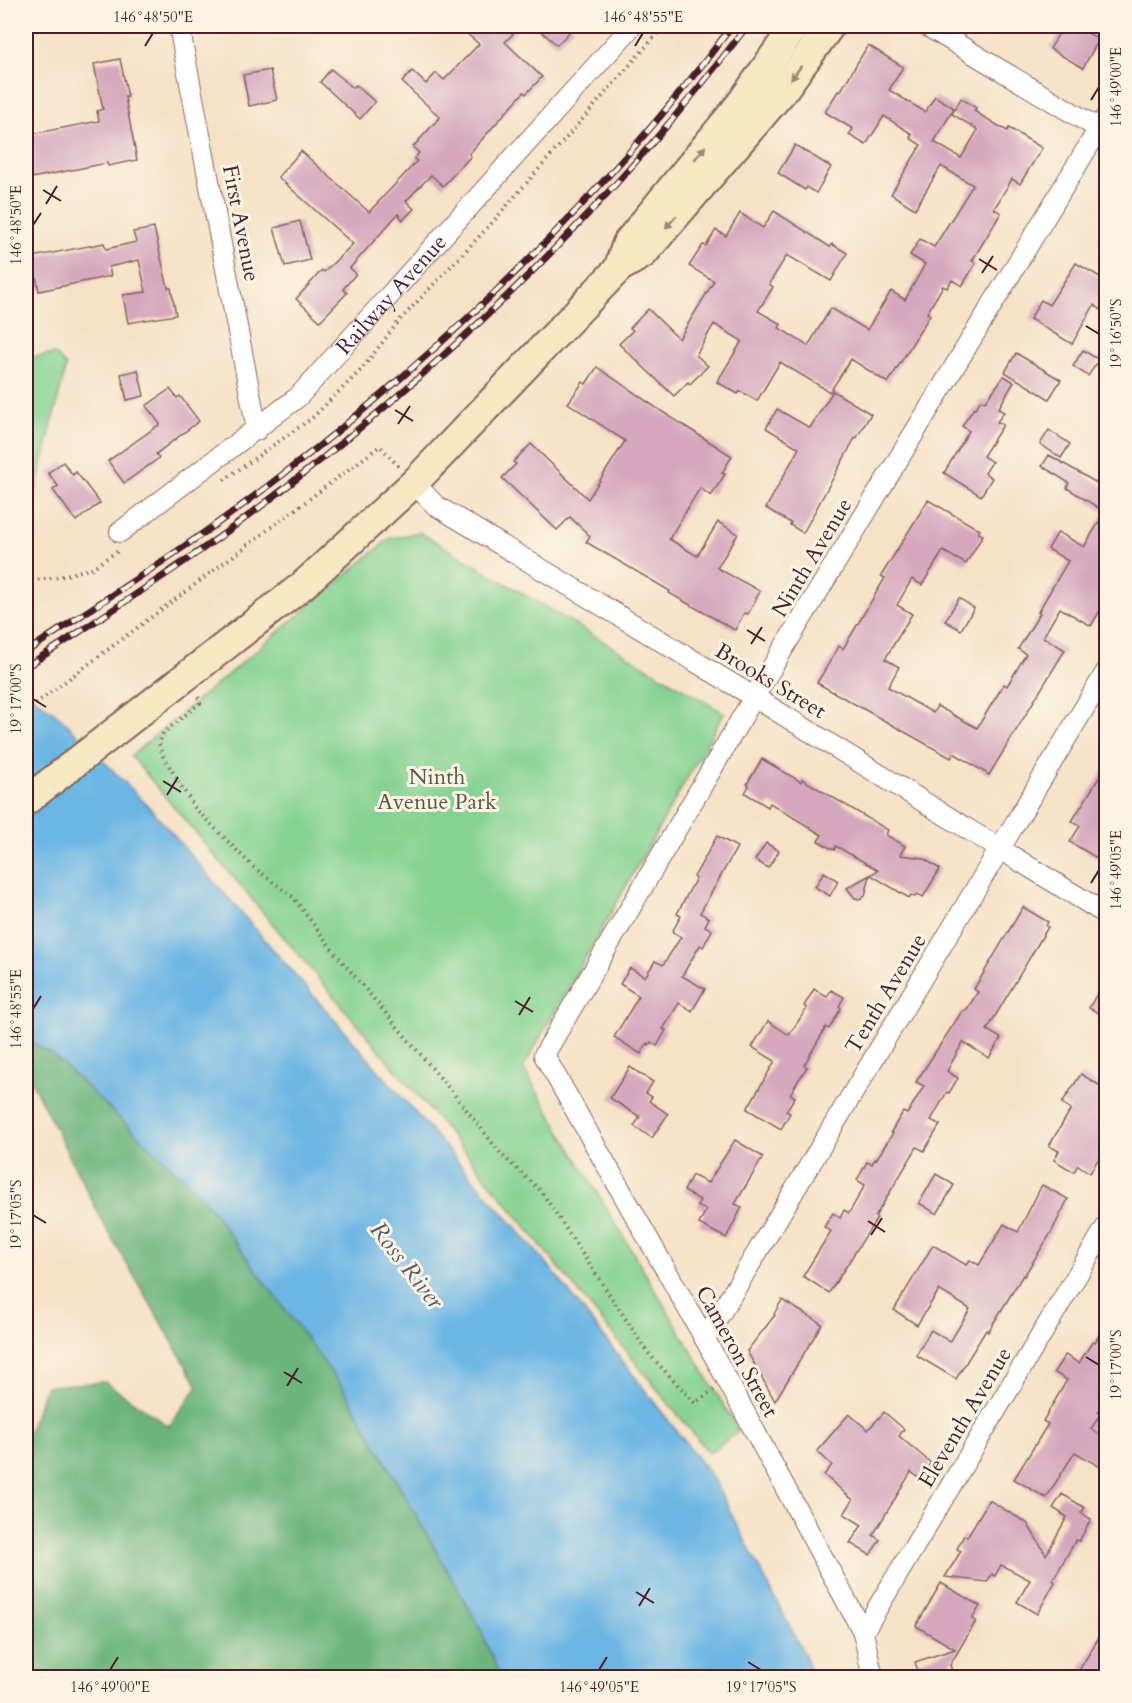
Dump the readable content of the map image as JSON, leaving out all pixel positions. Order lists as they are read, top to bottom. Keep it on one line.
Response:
{"streets":{"street":["First Avenue","Railway Avenue","Ninth Avenue","Brooks Street","Tenth Avenue","Cameron Street","Eleventh Avenue"]},"crossings":[["First Avenue","Railway Avenue"],["Ninth Avenue","Brooks Street"],["Ninth Avenue","Cameron Street"],["Brooks Street","Tenth Avenue"],["Tenth Avenue","Cameron Street"],["Cameron Street","Eleventh Avenue"]],"water":["Ross River"],"parks":["Ninth Avenue Park"],"coordinates":["146°48'50\"E","146°48'55\"E","146°49'00\"E","19°16'50\"S","19°17'00\"S","146°49'05\"E","19°17'05\"S"]}
